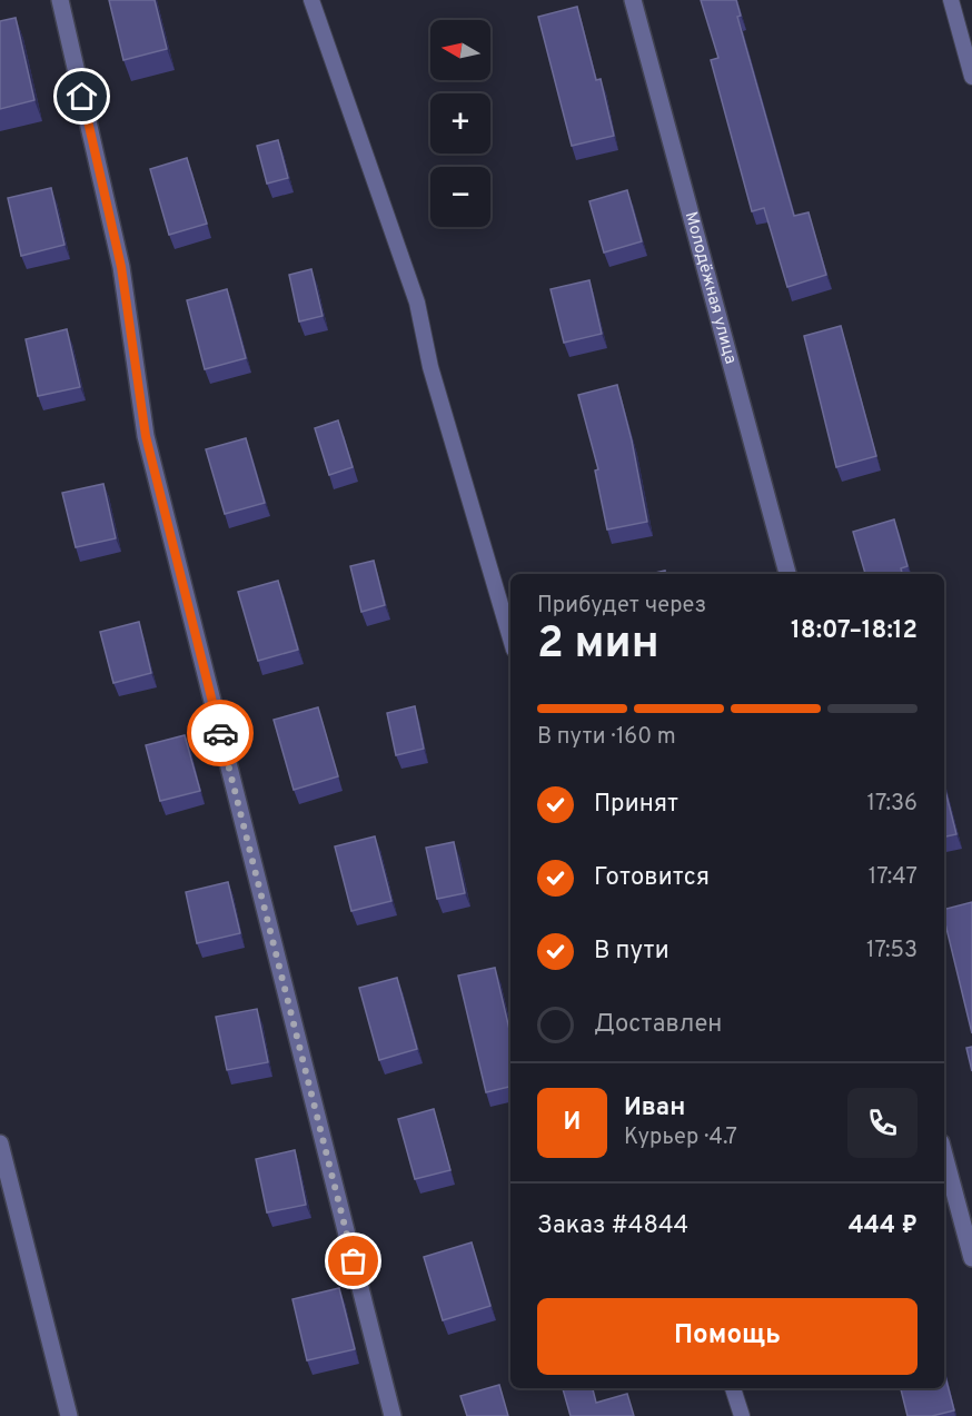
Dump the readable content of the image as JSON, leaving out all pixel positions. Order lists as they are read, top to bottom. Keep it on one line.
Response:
{"streets":{"street":["Молодёжная улица"]},"north":"left","page":{"map_buttons":["+","−"],"heading":["2 мин","Прибудет через","18:07–18:12"],"panel":["Иван","Курьер · 4.7","Заказ #4844","444 ₽"],"bar":"В пути · 160 m","list":[["Принят","17:36"],["Готовится","17:47"],["В пути","17:53"],"Доставлен"],"round":"И","buttons":"Помощь"}}
